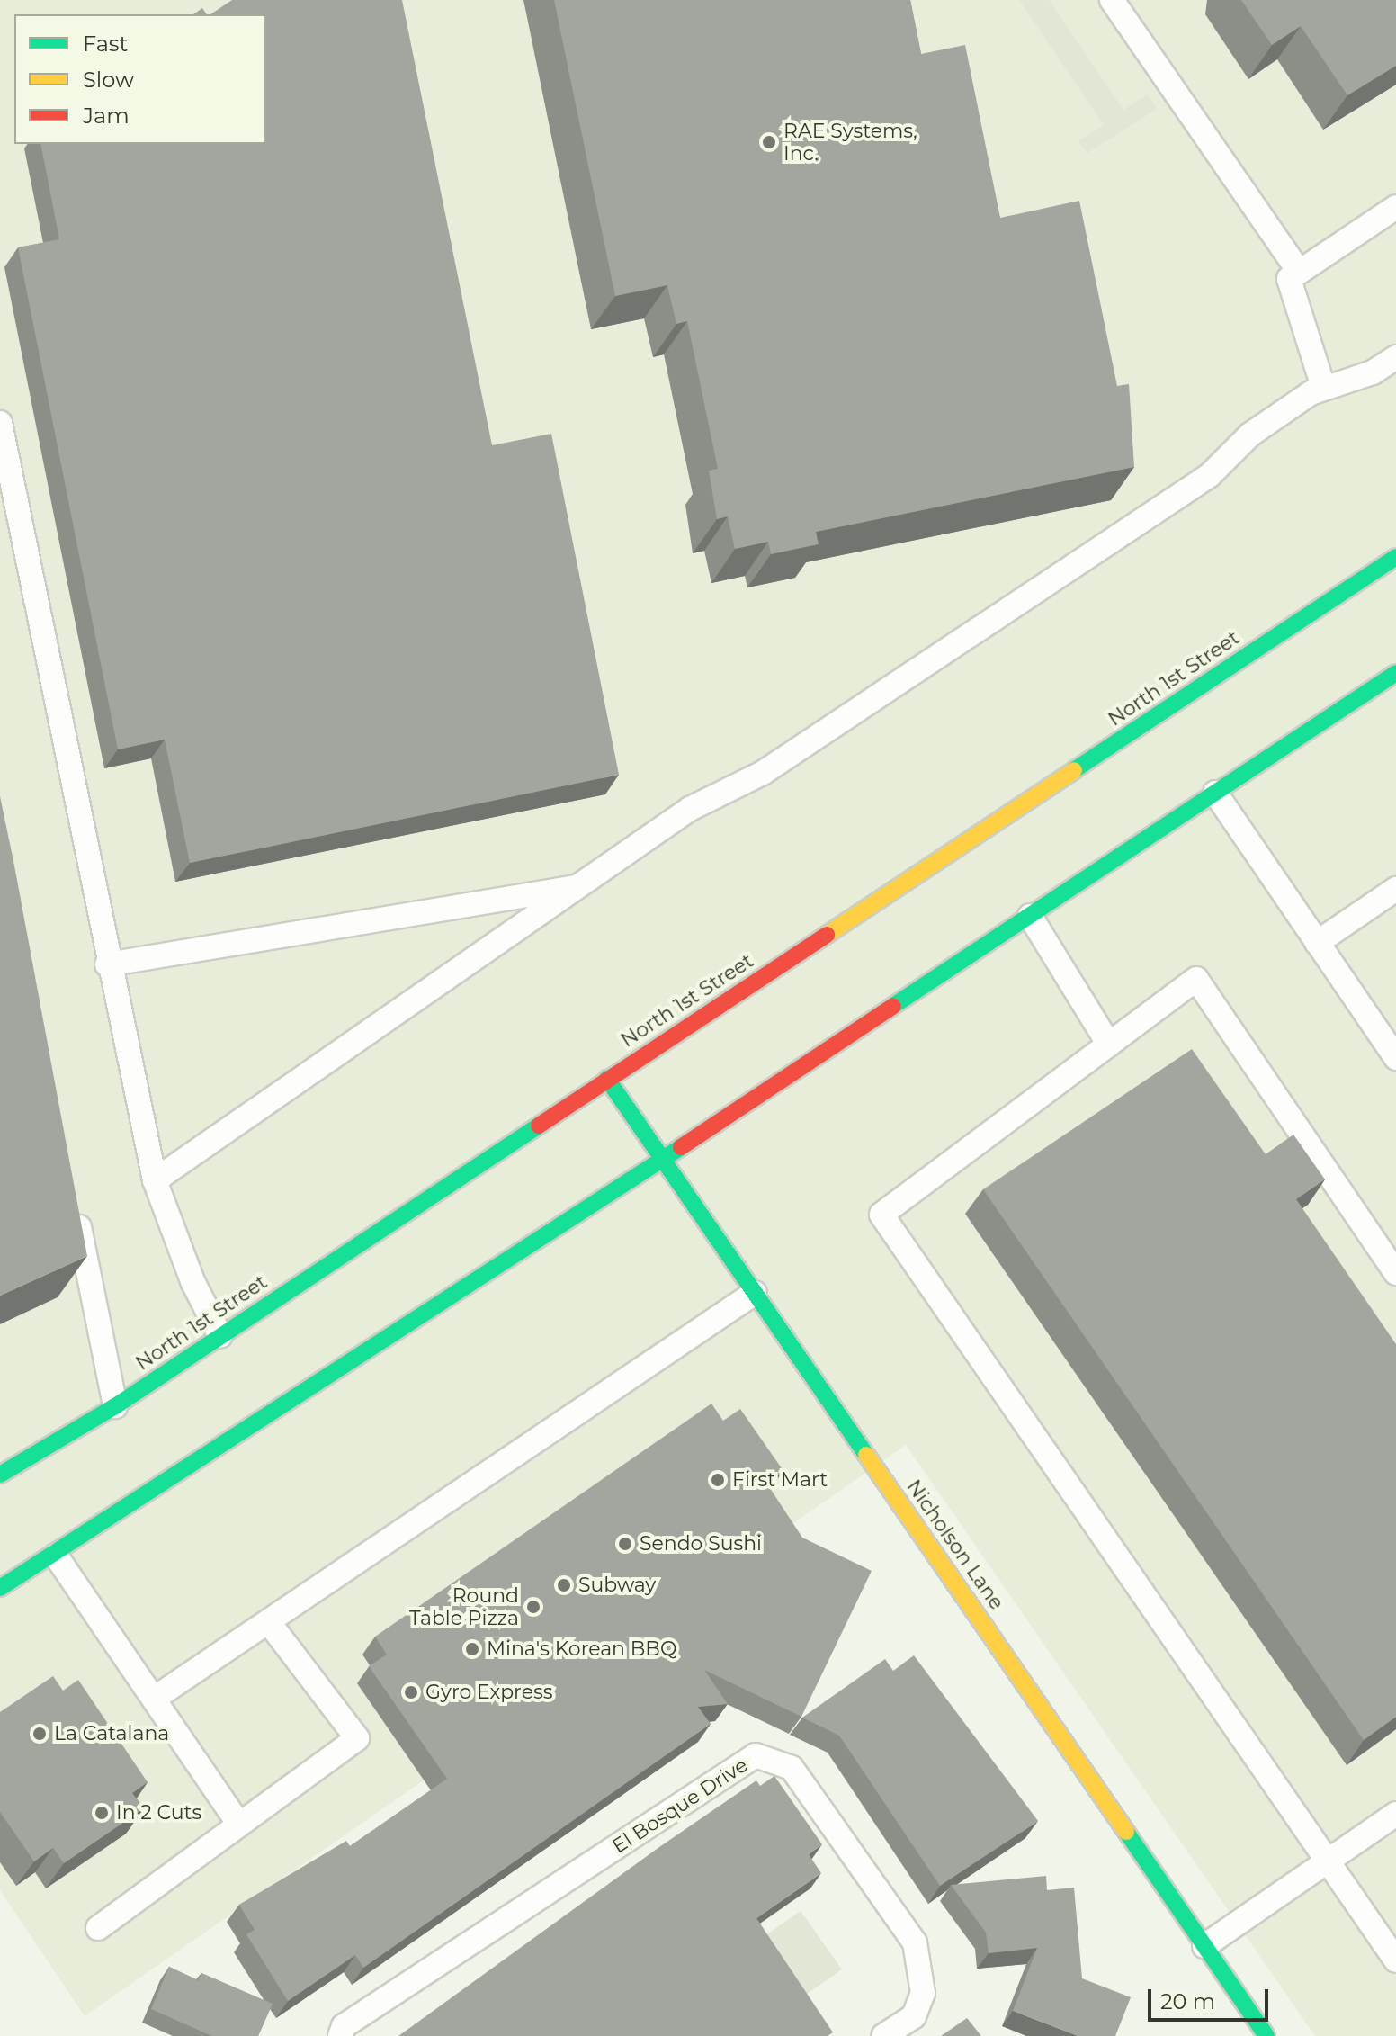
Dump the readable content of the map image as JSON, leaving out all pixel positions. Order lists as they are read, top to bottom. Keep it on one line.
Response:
{"streets":{"main road":["North 1st Street","Nicholson Lane"],"lane":["El Bosque Drive"]},"crossings":[["North 1st Street","Nicholson Lane"]],"places":["RAE Systems, Inc.","First Mart","Sendo Sushi","Subway","Round Table Pizza","Mina's Korean BBQ","Gyro Express","La Catalana","In 2 Cuts"],"legend":["Fast","Slow","Jam"],"scale_bar":"20 m"}
